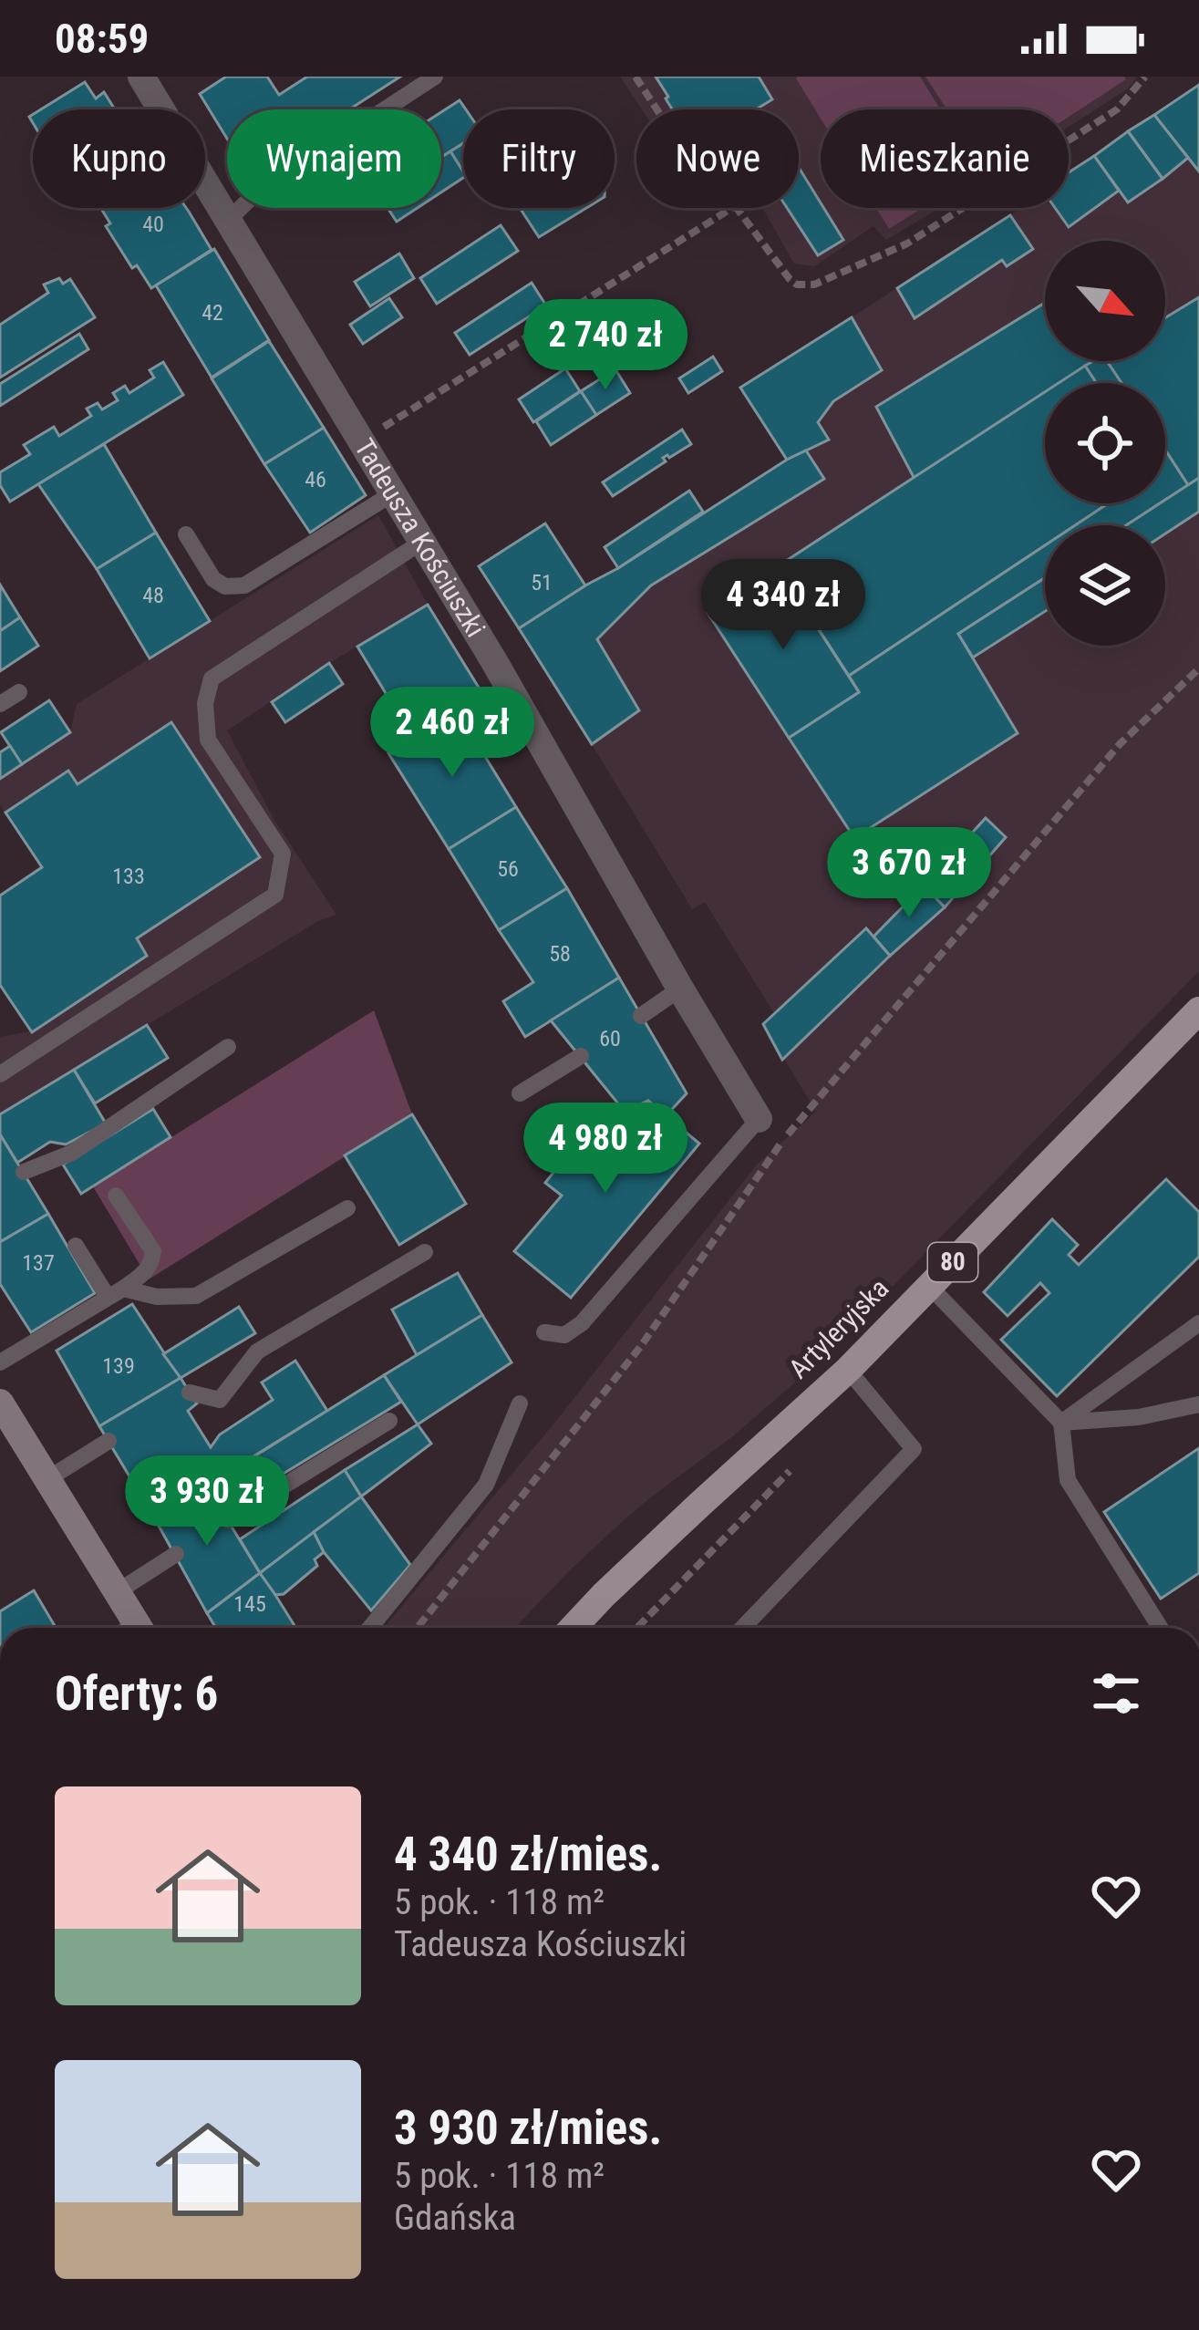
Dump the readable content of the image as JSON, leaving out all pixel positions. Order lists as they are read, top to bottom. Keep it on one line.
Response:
{"streets":{"main road":["80","Artyleryjska"],"street":["Tadeusza Kościuszki"]},"house_numbers":["40","42","46","51","48","56","133","58","60","137","139","145"],"north":"bottom right","page":{"status":"08:59","chip":["Kupno","Wynajem","Filtry","Nowe","Mieszkanie"],"price":["2 740 zł","4 340 zł","2 460 zł","3 670 zł","4 980 zł","3 930 zł"],"heading":"Oferty: 6","list":[{"name":"4 340 zł/mies.","note":"5 pok. · 118 m² · Tadeusza Kościuszki"},{"name":"3 930 zł/mies.","note":"5 pok. · 118 m² · Gdańska"}]}}
